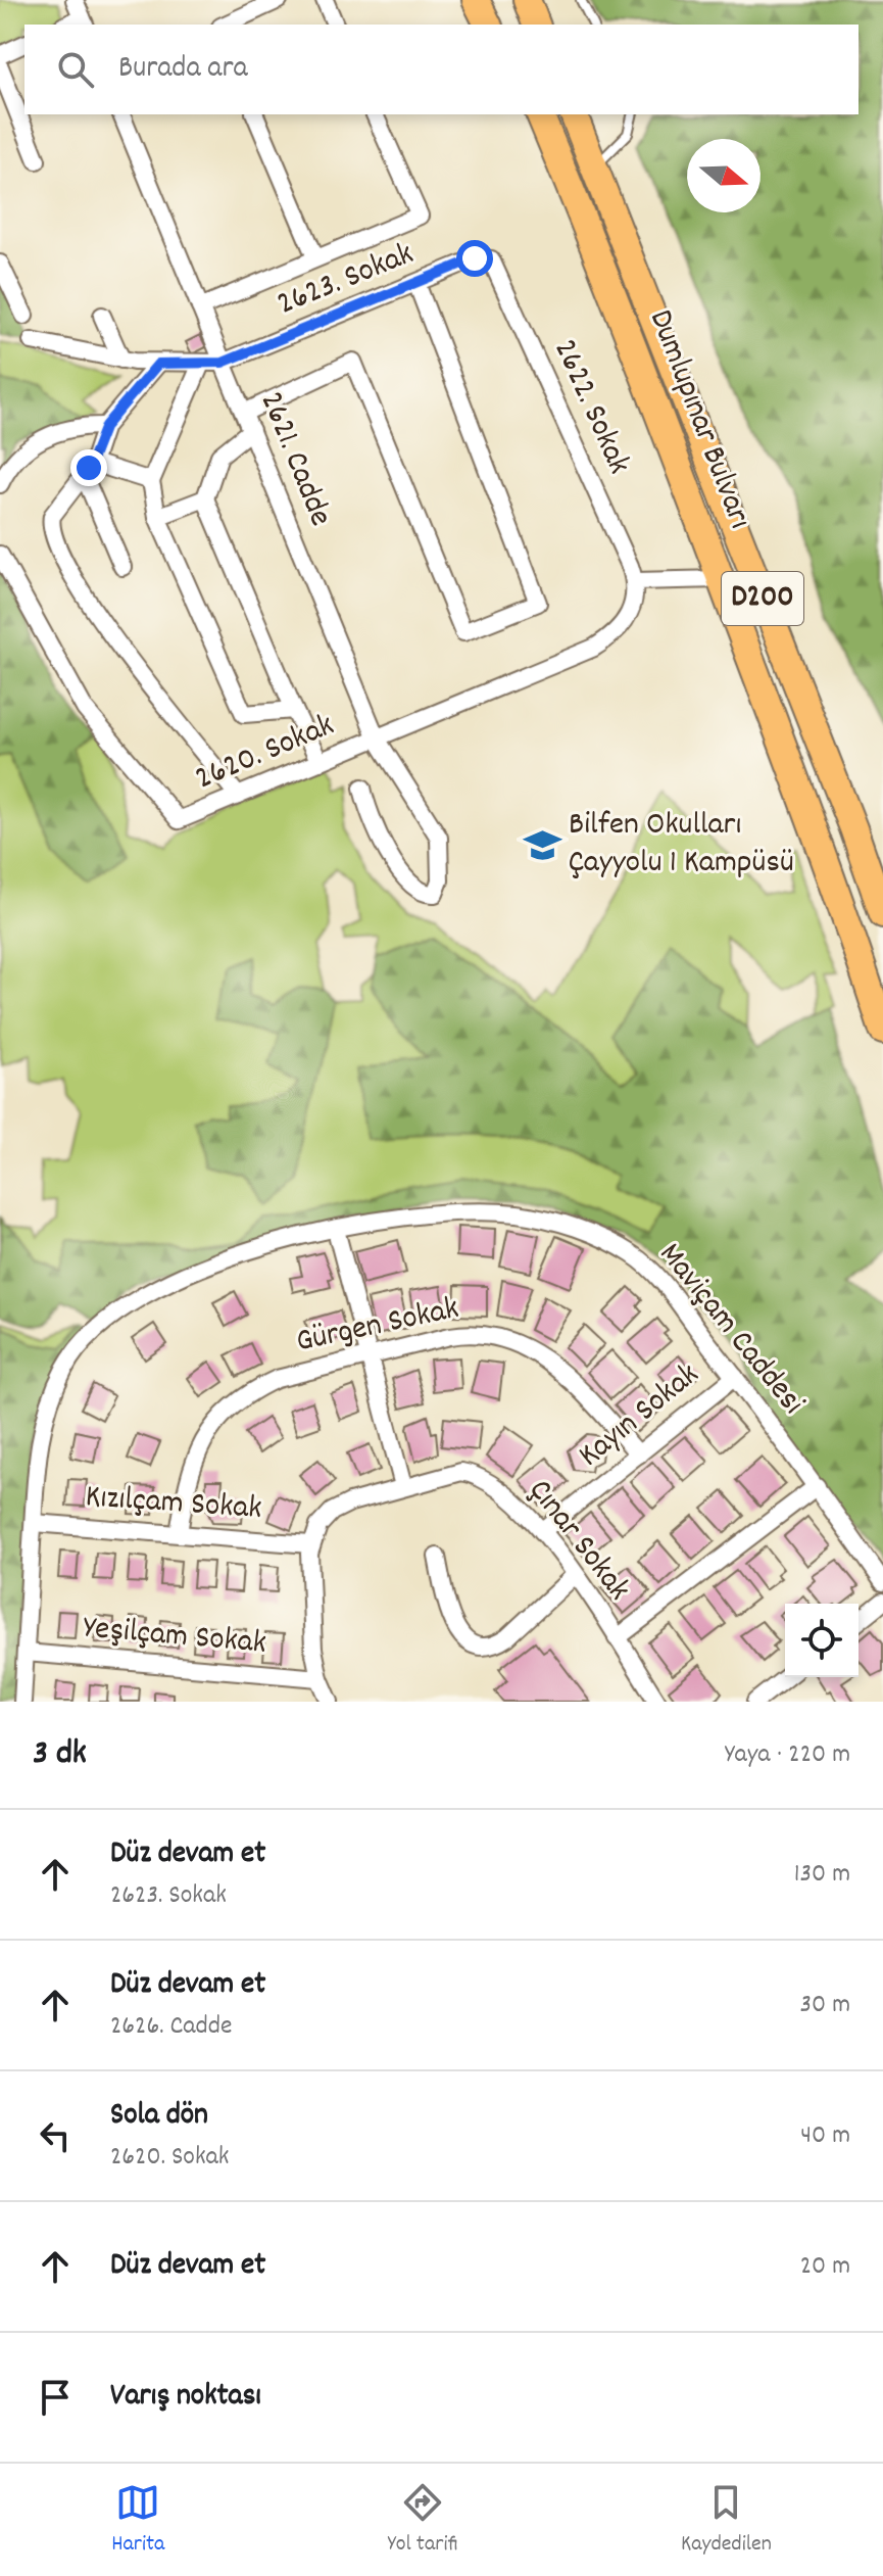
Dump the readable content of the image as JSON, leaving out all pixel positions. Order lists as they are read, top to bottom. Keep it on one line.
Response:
{"streets":{"highway":["Dumlupınar Bulvarı","D200"],"street":["2623. Sokak","2622. Sokak","2621. Cadde","2620. Sokak","Gürgen Sokak","Maviçam Caddesi","Kayın Sokak","Kızılçam Sokak","Çınar Sokak","Yeşilçam Sokak"]},"crossings":[["2623. Sokak","2622. Sokak"],["2623. Sokak","2621. Cadde"],["2622. Sokak","2620. Sokak"],["2621. Cadde","2620. Sokak"],["Gürgen Sokak","Kayın Sokak"],["Gürgen Sokak","Kızılçam Sokak"],["Maviçam Caddesi","Kayın Sokak"],["Maviçam Caddesi","Kızılçam Sokak"],["Maviçam Caddesi","Yeşilçam Sokak"],["Kayın Sokak","Çınar Sokak"],["Kızılçam Sokak","Çınar Sokak"]],"places":{"school or university":["Bilfen Okulları Çayyolu 1 Kampüsü"]},"north":"right","page":{"search":"Burada ara","heading":["3 dk","Yaya · 220 m"],"list":[["Düz devam et","2623. Sokak","130 m"],["Düz devam et","2626. Cadde","30 m"],["Sola dön","2620. Sokak","40 m"],["Düz devam et","20 m"],"Varış noktası"],"nav":["Harita","Yol tarifi","Kaydedilen"]}}
